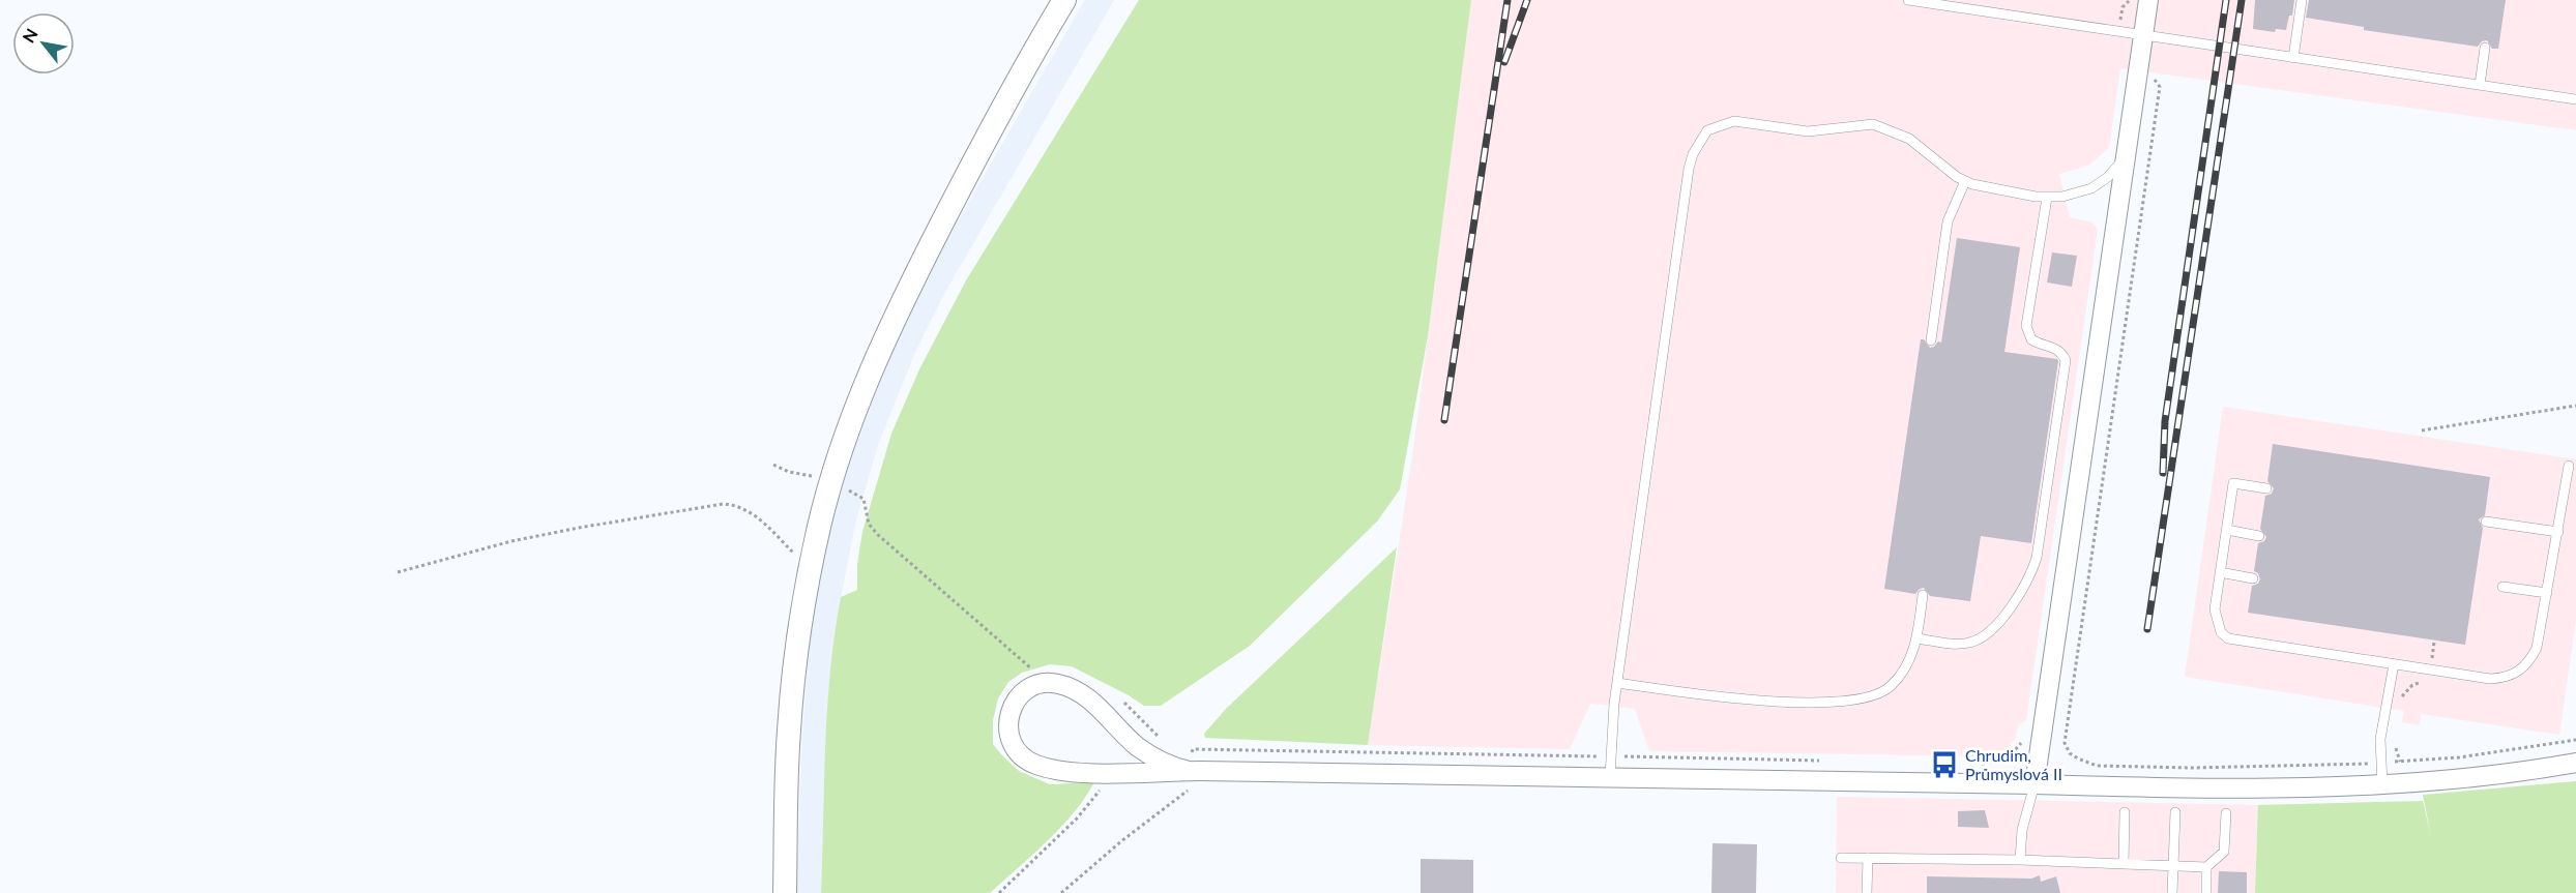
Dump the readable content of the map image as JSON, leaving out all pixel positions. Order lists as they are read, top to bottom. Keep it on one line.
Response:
{"places":{"bus stop":["Chrudim, Průmyslová II"]},"north":"top left"}
